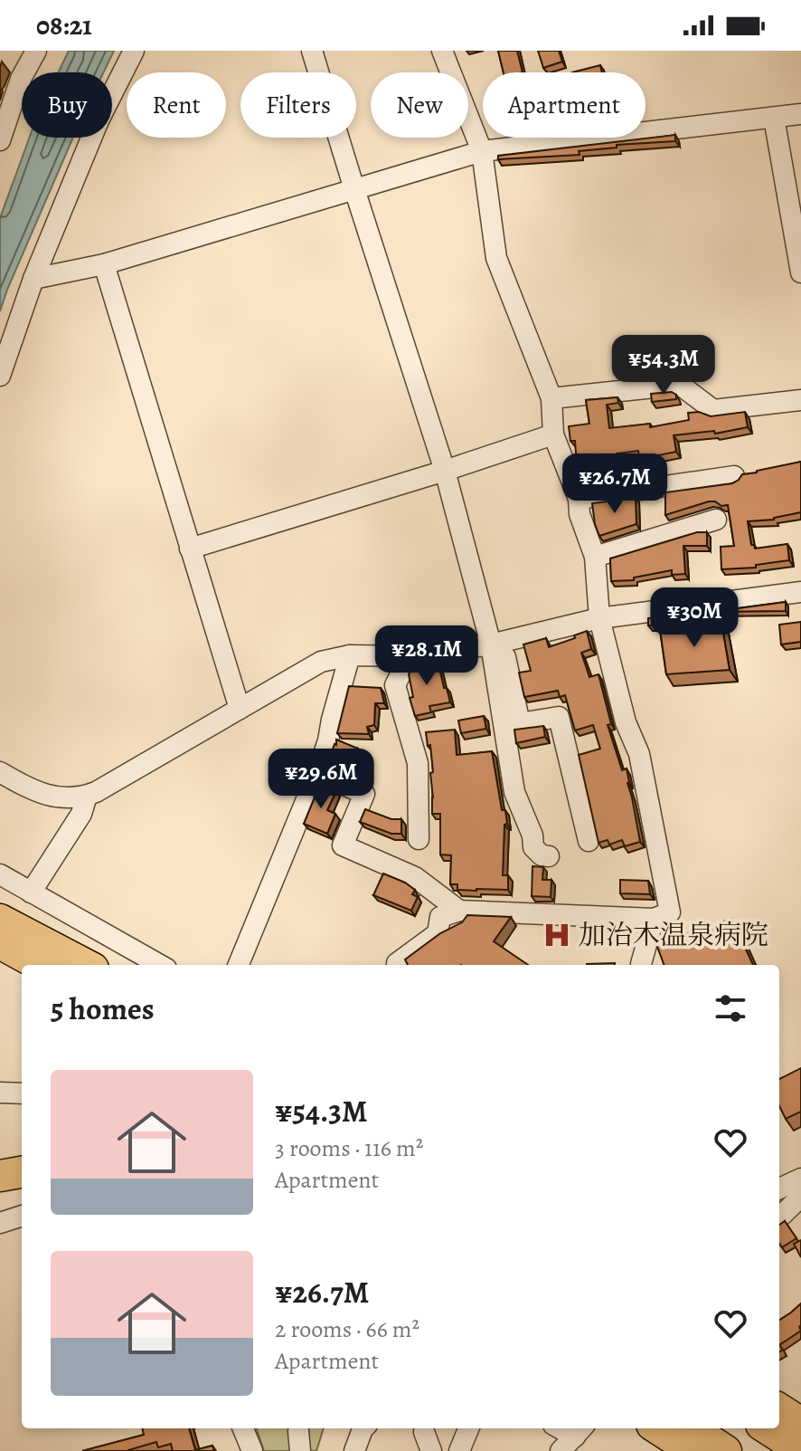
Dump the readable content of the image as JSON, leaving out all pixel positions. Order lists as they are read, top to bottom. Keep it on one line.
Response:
{"places":{"hospital":["加治木温泉病院"]},"page":{"status":"08:21","chip":["Buy","Rent","Filters","New","Apartment"],"price":["¥54.3M","¥26.7M","¥30M","¥28.1M","¥29.6M"],"heading":"5 homes","list":[{"name":"¥54.3M","note":"3 rooms · 116 m² · Apartment"},{"name":"¥26.7M","note":"2 rooms · 66 m² · Apartment"}]}}
